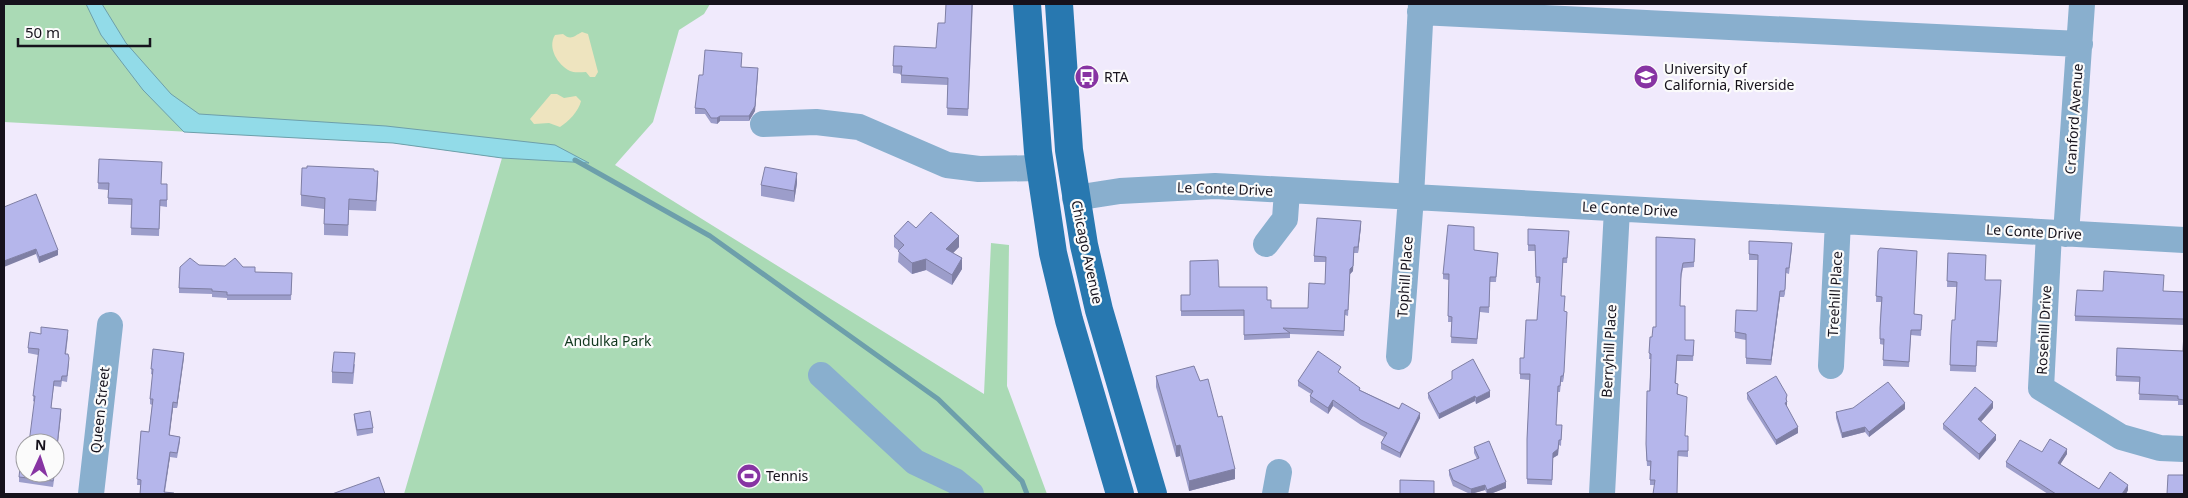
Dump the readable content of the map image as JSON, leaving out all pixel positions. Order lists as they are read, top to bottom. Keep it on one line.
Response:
{"streets":{"main road":["Chicago Avenue"],"street":["Cranford Avenue","Le Conte Drive","Tophill Place","Treehill Place","Rosehill Drive","Berryhill Place","Queen Street"]},"crossings":[["Cranford Avenue","Le Conte Drive"],["Cranford Avenue","Rosehill Drive"],["Le Conte Drive","Chicago Avenue"],["Le Conte Drive","Tophill Place"],["Le Conte Drive","Treehill Place"],["Le Conte Drive","Rosehill Drive"],["Le Conte Drive","Berryhill Place"]],"parks":["Andulka Park"],"places":{"bus stop":["RTA"],"school or university":["University of California, Riverside"],"sports":["Tennis"]},"scale_bar":"50 m","north":"top"}
